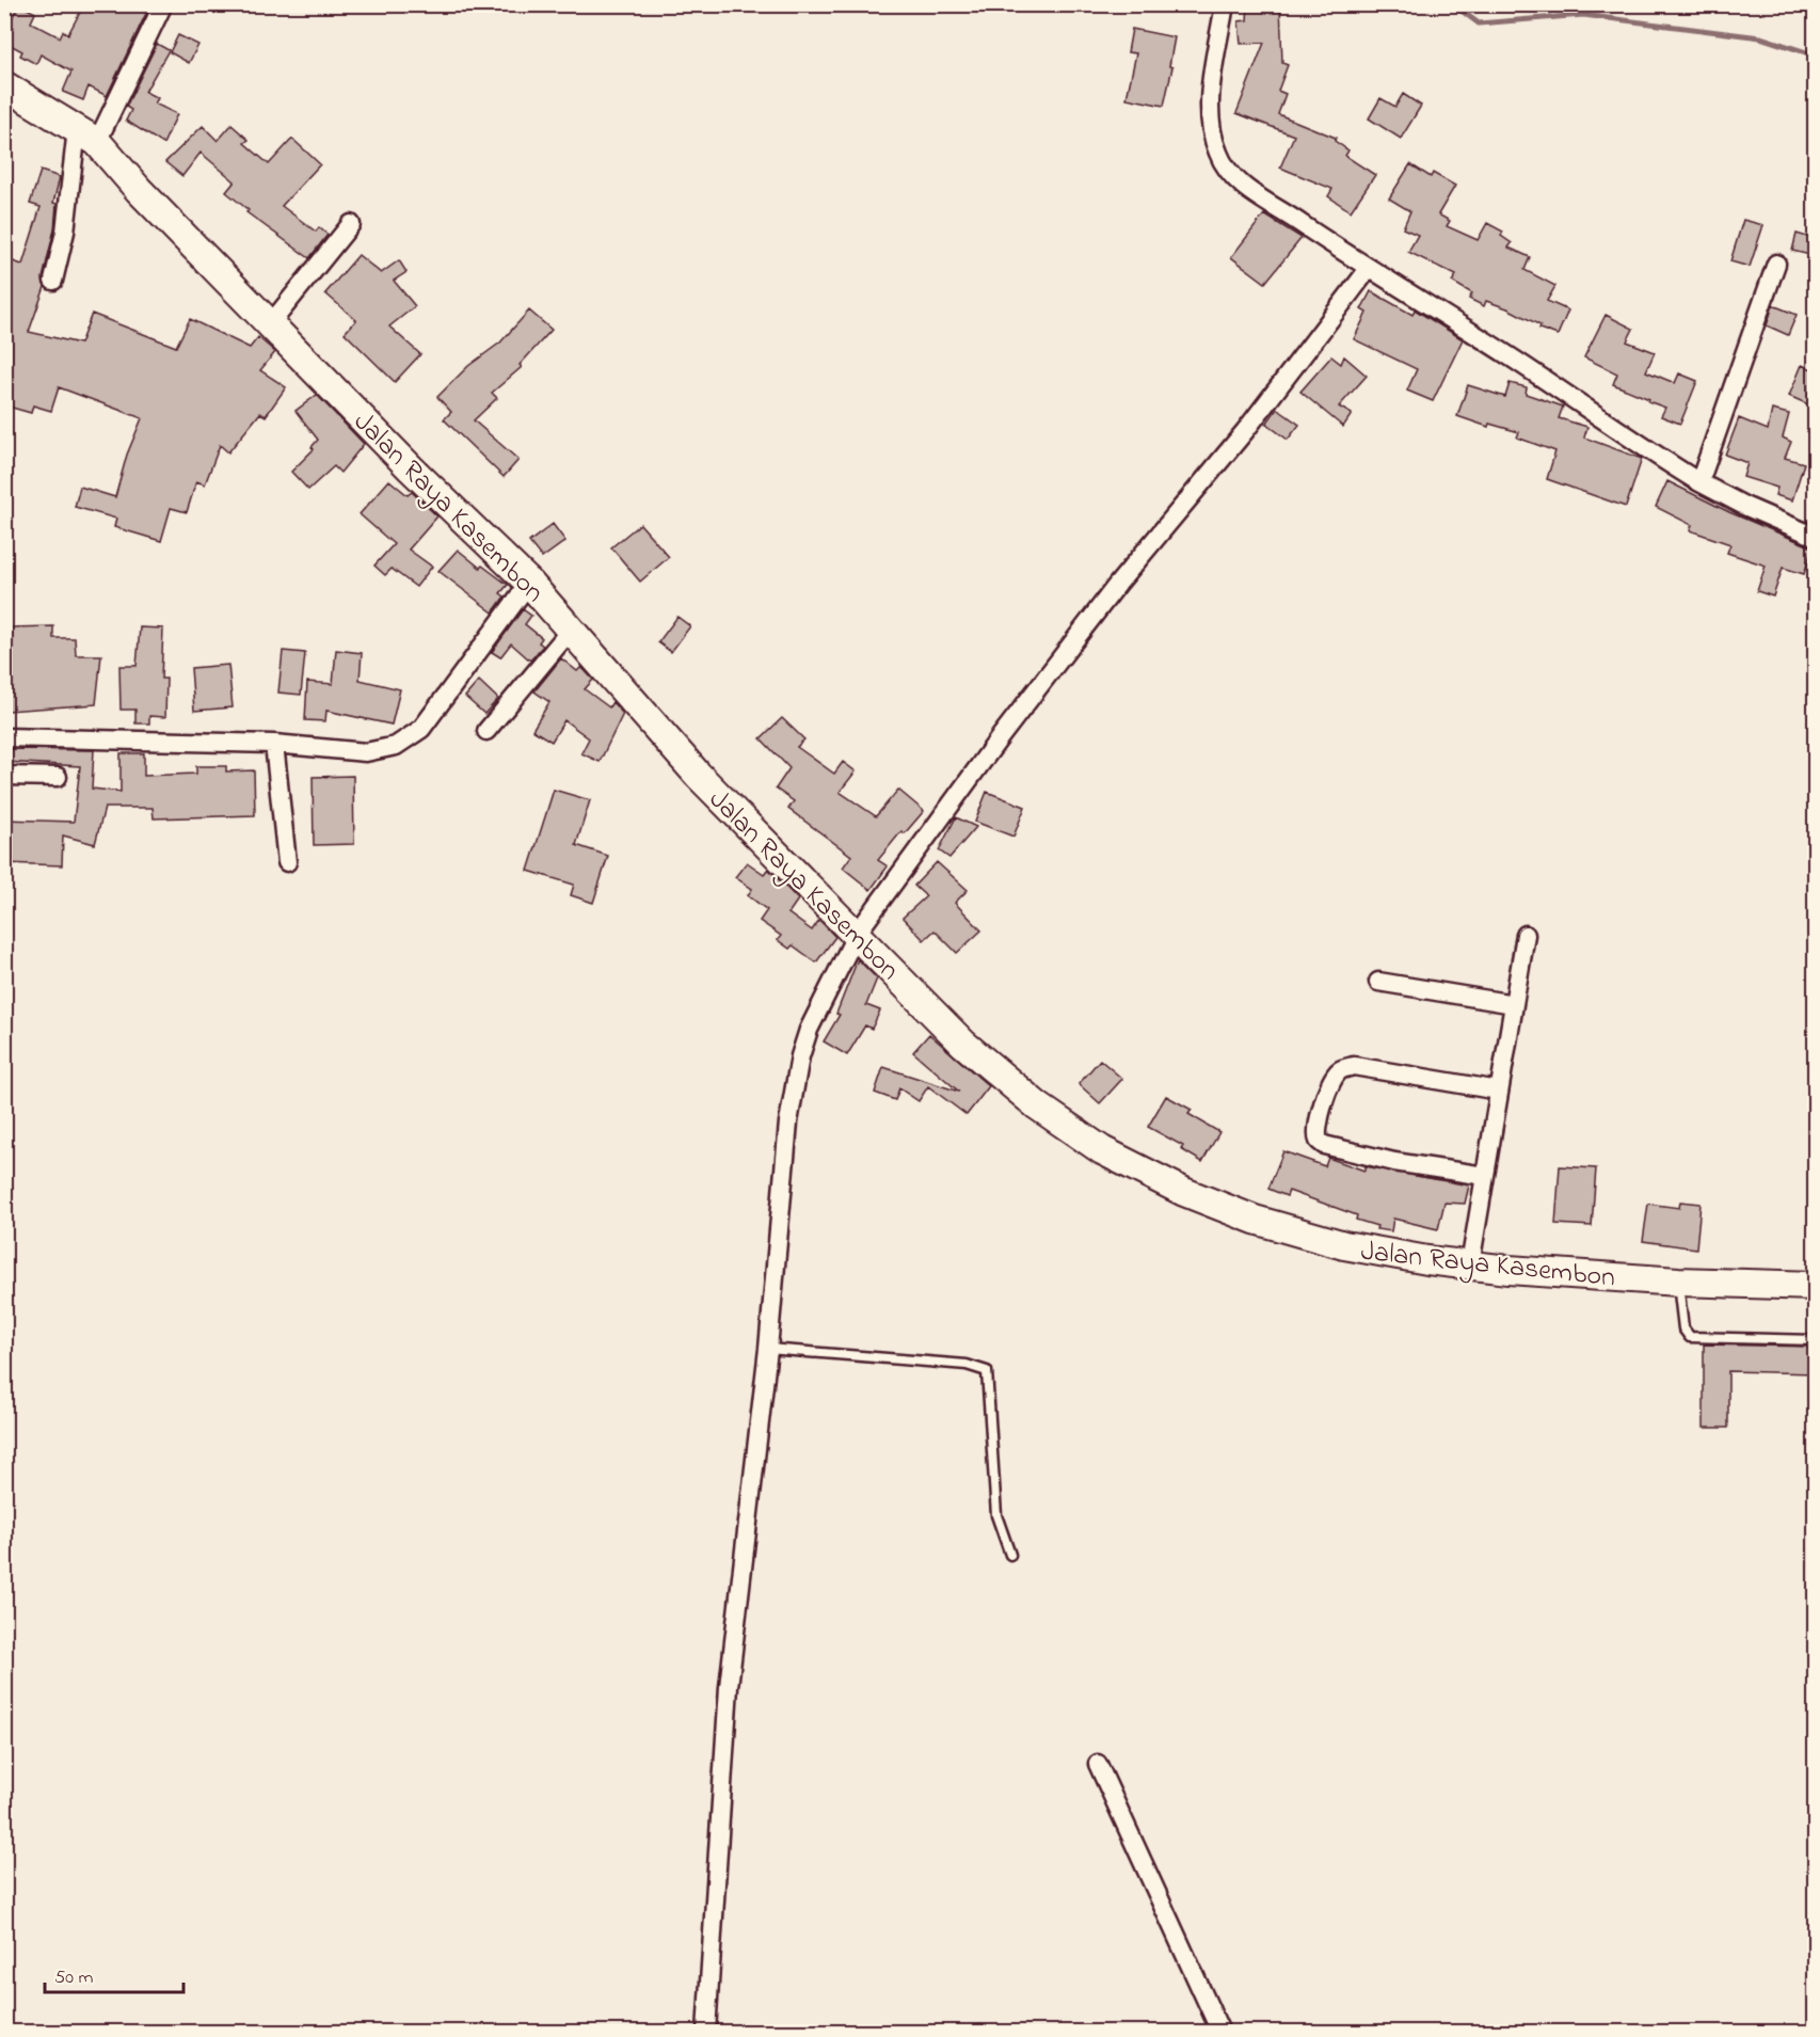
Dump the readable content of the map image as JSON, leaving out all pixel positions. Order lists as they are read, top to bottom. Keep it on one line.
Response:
{"streets":{"main road":["Jalan Raya Kasembon"]},"scale_bar":"50 m"}
